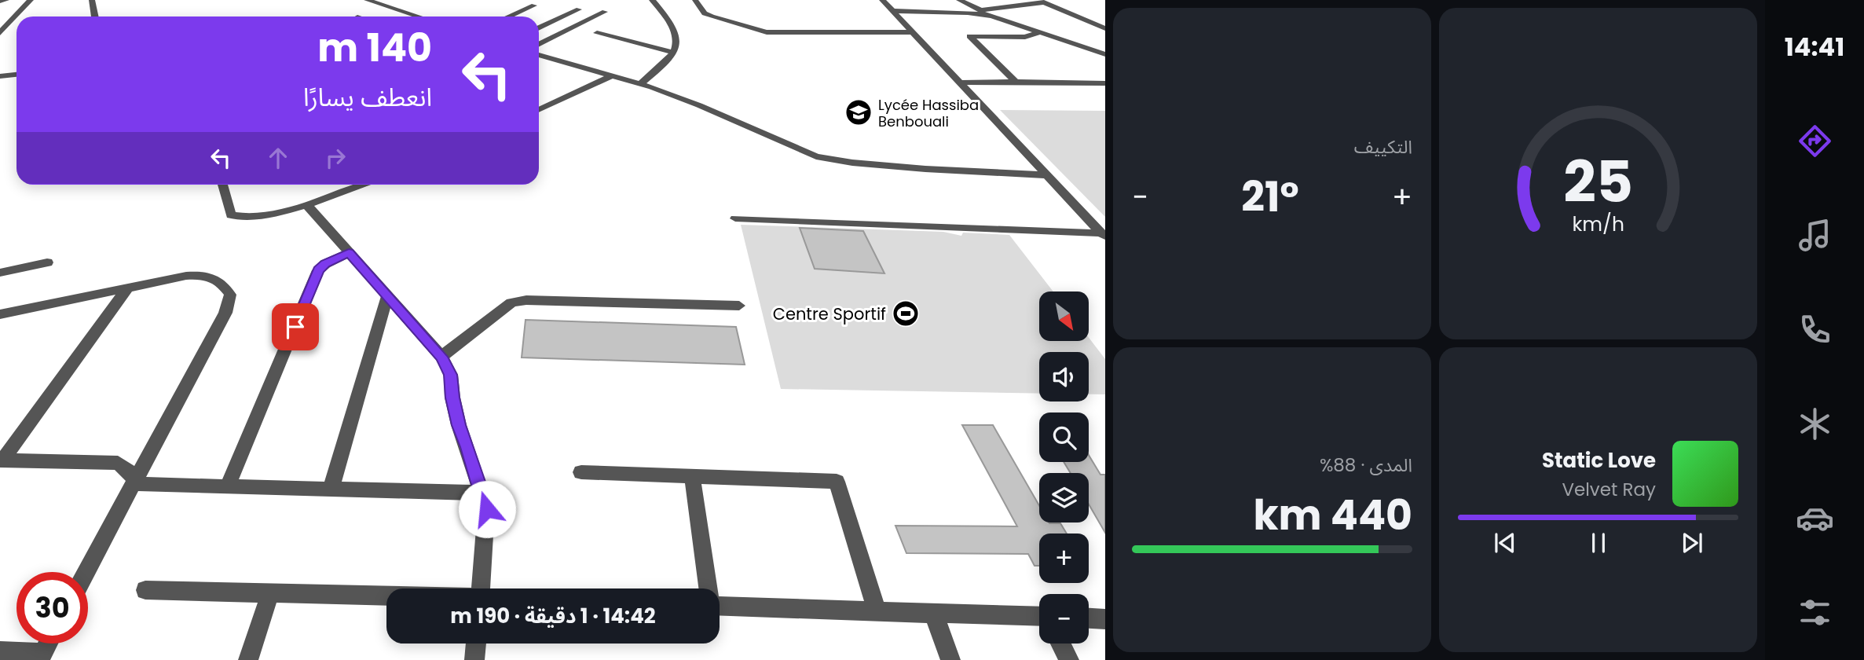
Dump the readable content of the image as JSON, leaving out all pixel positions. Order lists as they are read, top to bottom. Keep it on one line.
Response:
{"places":{"school or university":["Lycée Hassiba Benbouali"],"sports":["Centre Sportif"]},"north":"bottom right","page":{"tabs":"14:41","tile":["التكييف",["المدى · 88%","440 km"]],"turn":["140 m","انعطف يسارًا"],"heat":["−","21°","+"],"map_buttons":["+","−"],"song":["Static Love","Velvet Ray"],"limit":"30","trip":"14:42 · 1 دقيقة · 190 m","gauge":["25","km/h"]}}
